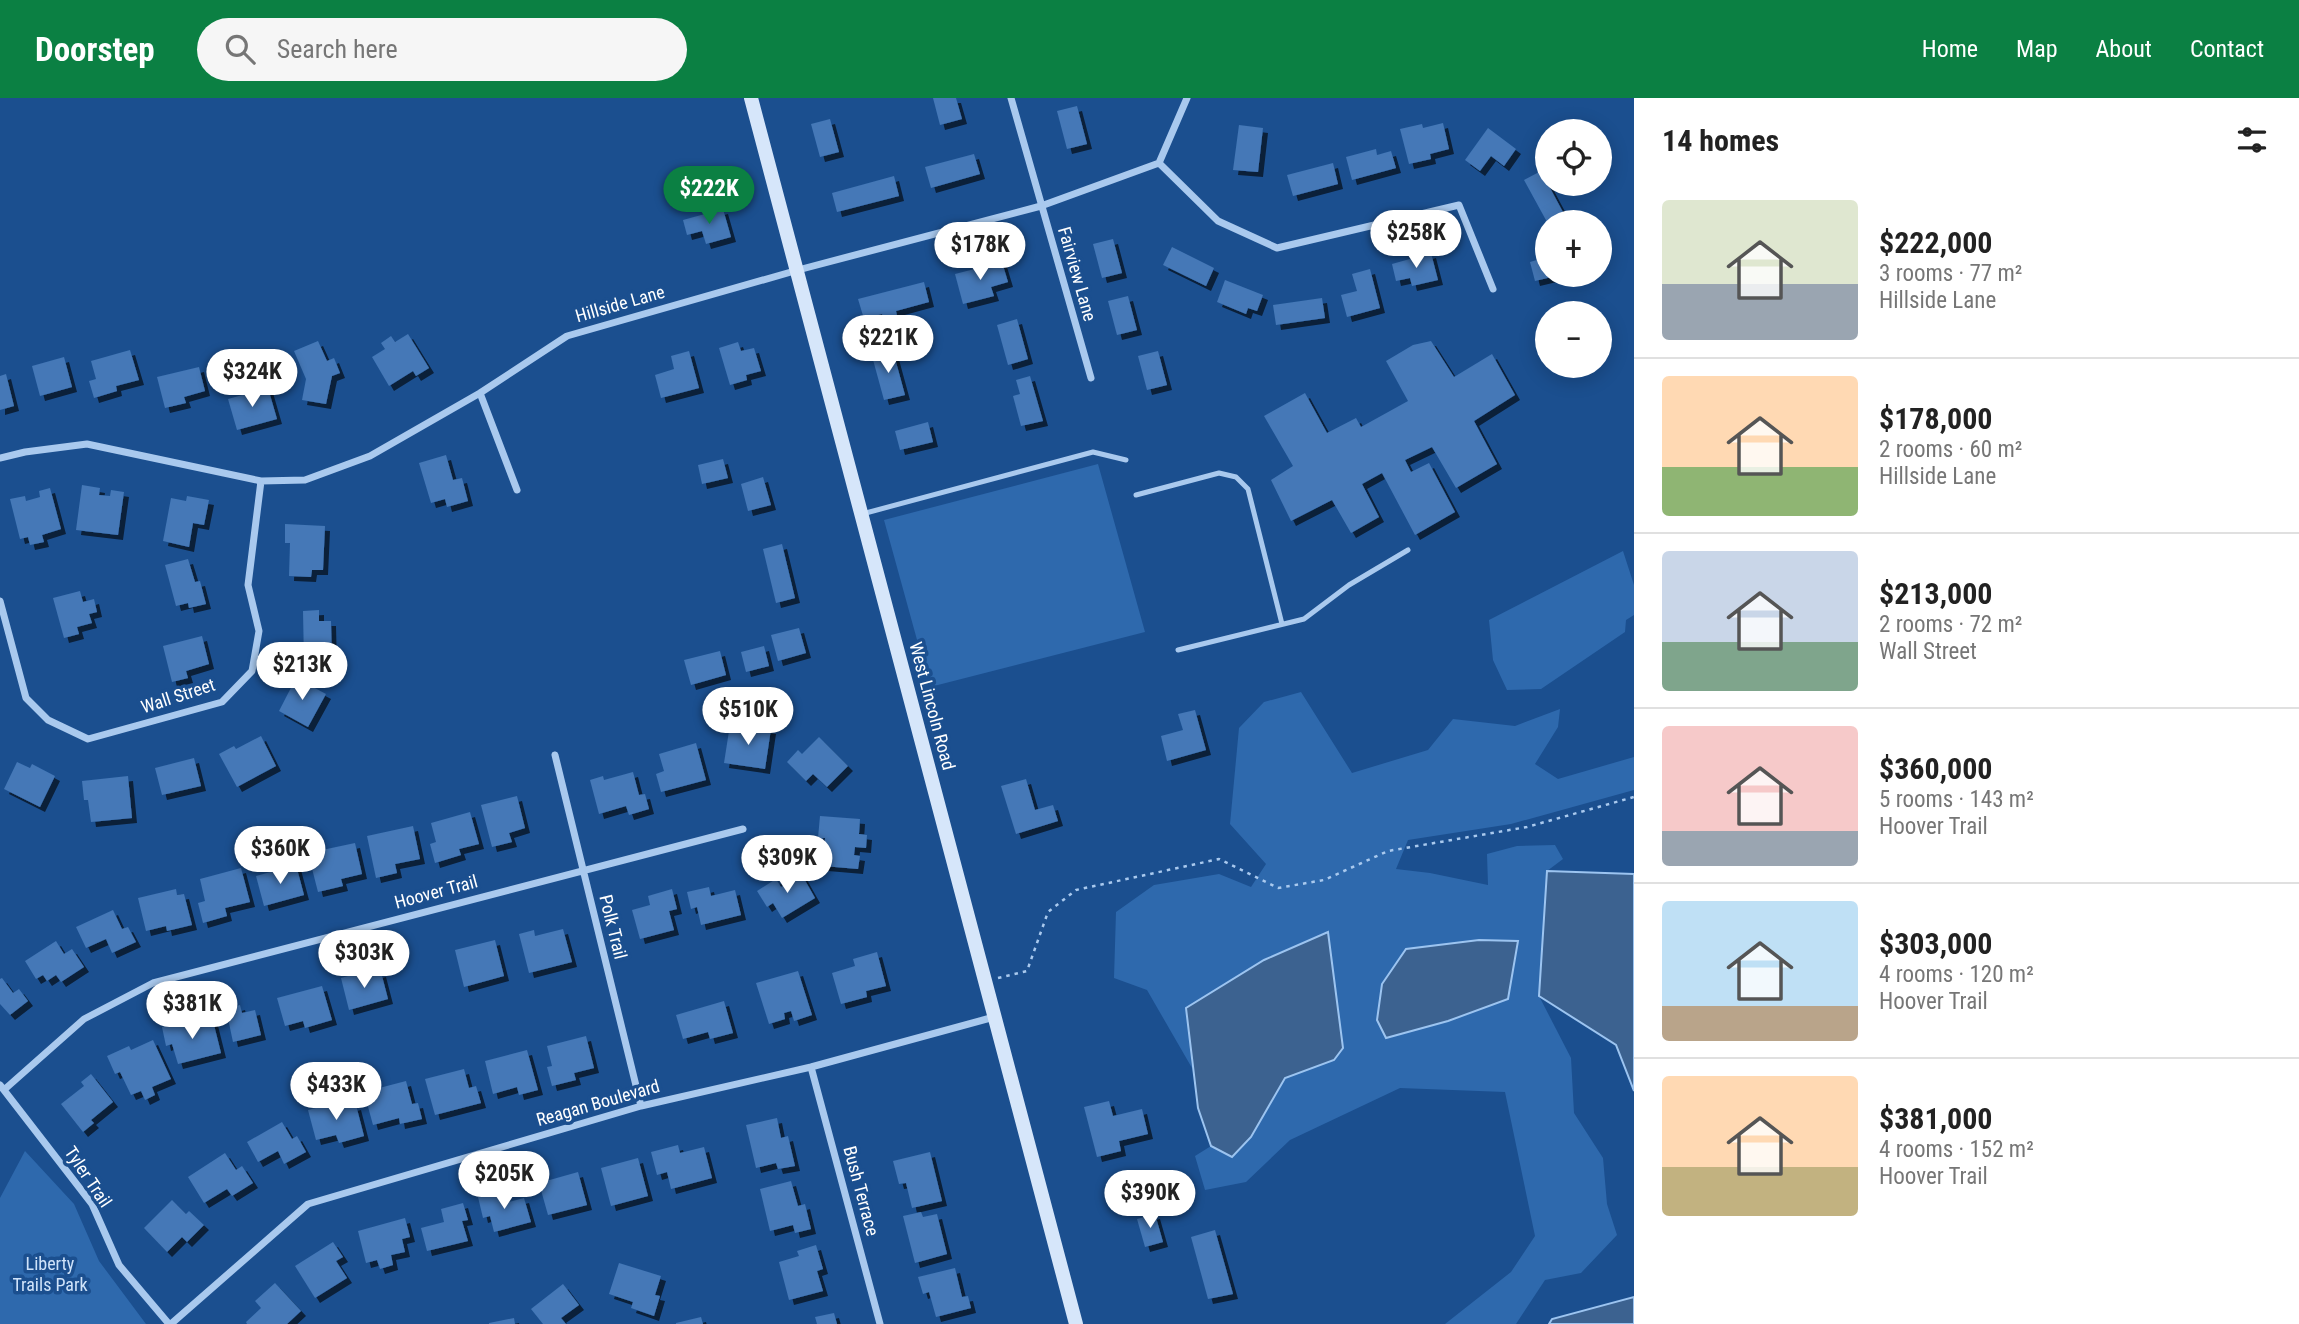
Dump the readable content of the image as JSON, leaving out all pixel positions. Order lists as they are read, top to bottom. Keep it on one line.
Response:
{"streets":{"street":["Fairview Lane","Hillside Lane","Wall Street","West Lincoln Road","Hoover Trail","Polk Trail","Reagan Boulevard","Tyler Trail","Bush Terrace"]},"crossings":[["Fairview Lane","Hillside Lane"],["Hillside Lane","Wall Street"],["Hillside Lane","West Lincoln Road"],["West Lincoln Road","Reagan Boulevard"],["Hoover Trail","Polk Trail"],["Hoover Trail","Tyler Trail"],["Polk Trail","Reagan Boulevard"],["Reagan Boulevard","Tyler Trail"],["Reagan Boulevard","Bush Terrace"]],"parks":["Liberty Trails Park"],"page":{"header":"Doorstep","search":"Search here","nav":["Home","Map","About","Contact"],"heading":"14 homes","map_buttons":["+","−"],"price":["$222K","$258K","$178K","$221K","$324K","$213K","$510K","$360K","$309K","$303K","$381K","$433K","$205K","$390K"],"list":[{"name":"$222,000","note":"3 rooms · 77 m² · Hillside Lane"},{"name":"$178,000","note":"2 rooms · 60 m² · Hillside Lane"},{"name":"$213,000","note":"2 rooms · 72 m² · Wall Street"},{"name":"$360,000","note":"5 rooms · 143 m² · Hoover Trail"},{"name":"$303,000","note":"4 rooms · 120 m² · Hoover Trail"},{"name":"$381,000","note":"4 rooms · 152 m² · Hoover Trail"}]}}
